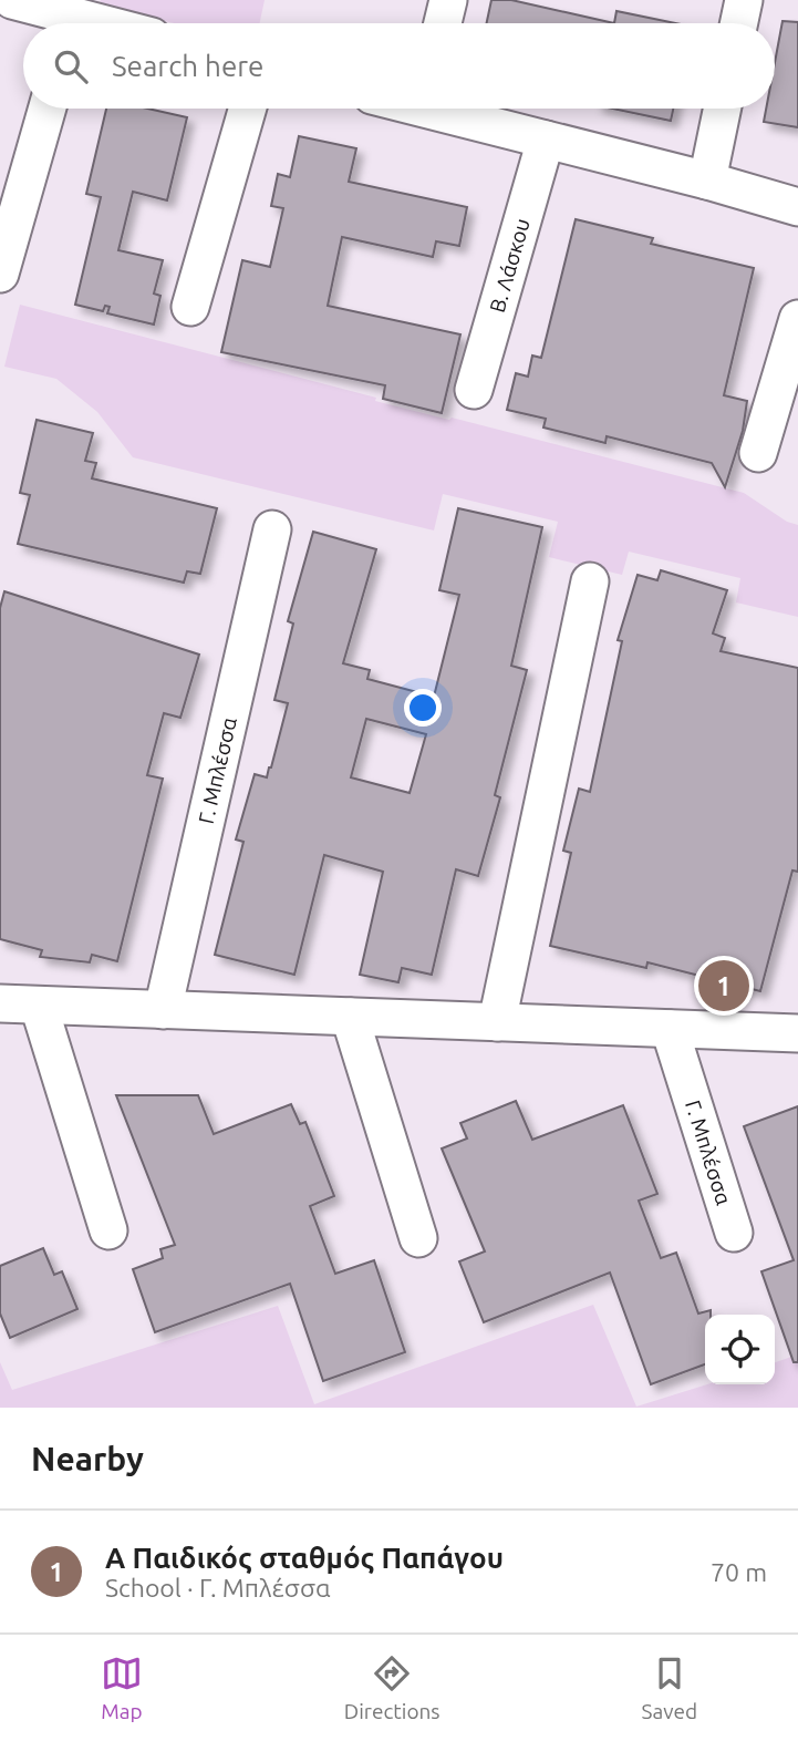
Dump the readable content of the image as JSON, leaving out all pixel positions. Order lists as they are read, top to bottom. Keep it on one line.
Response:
{"streets":{"street":["Β. Λάσκου","Γ. Μπλέσσα"]},"page":{"search":"Search here","pins":"1","heading":"Nearby","list":[{"mark":"1","name":"Α Παιδικός σταθμός Παπάγου","note":"School · Γ. Μπλέσσα","value":"70 m"}],"nav":["Map","Directions","Saved"]}}
